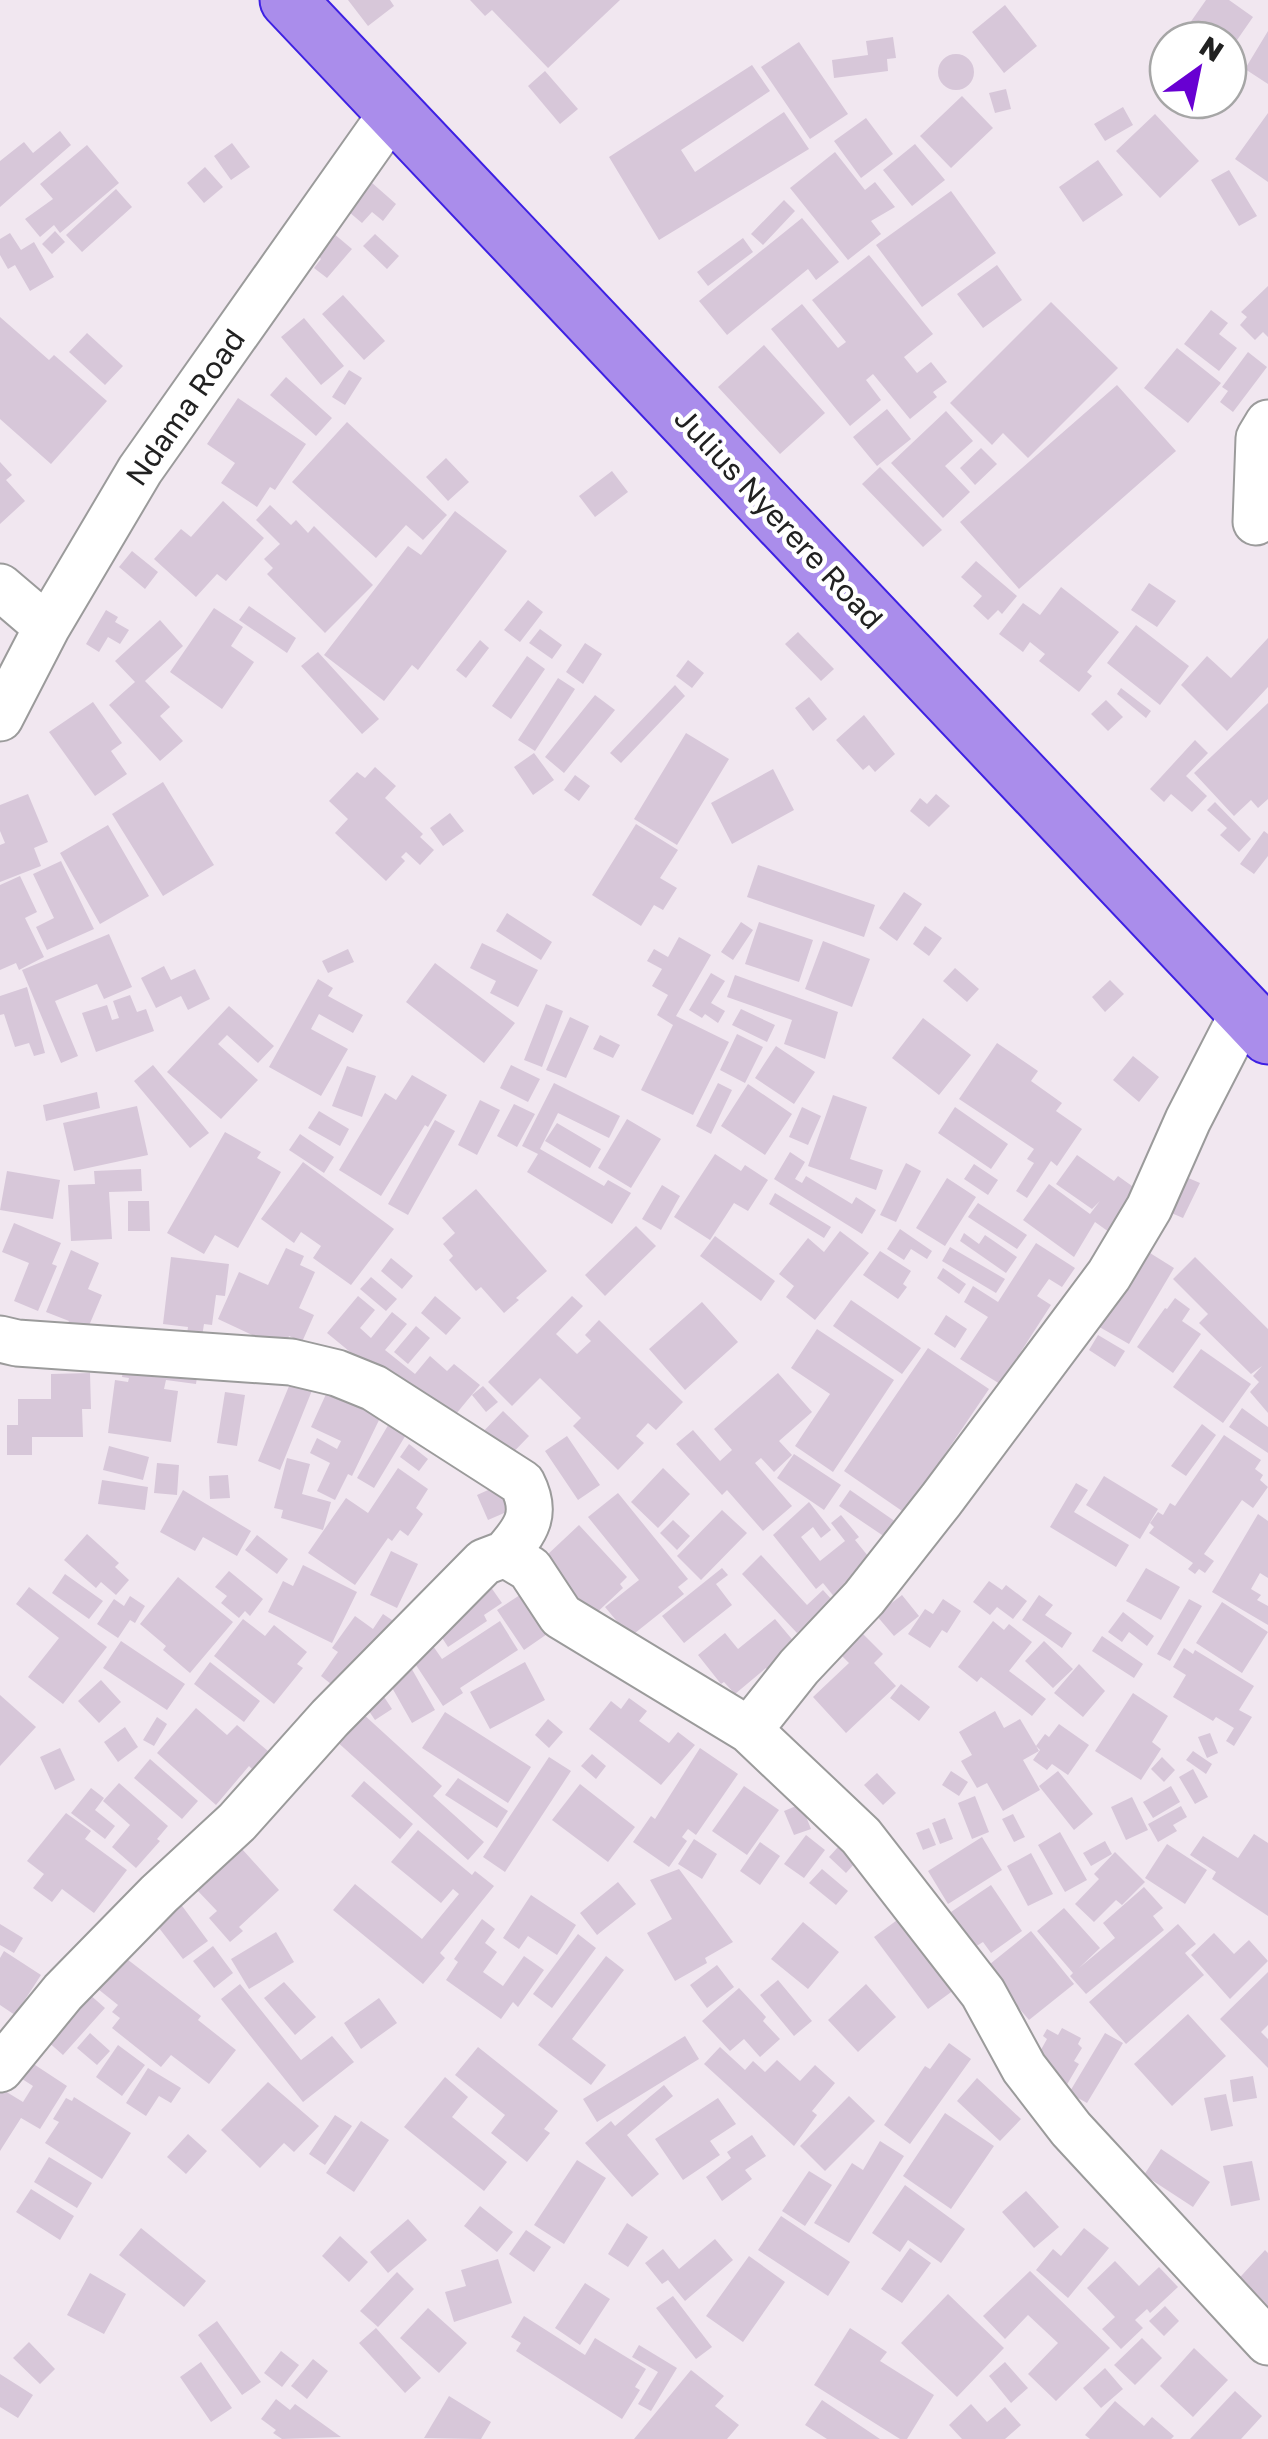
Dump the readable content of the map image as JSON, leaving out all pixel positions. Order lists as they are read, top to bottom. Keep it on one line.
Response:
{"streets":{"highway":["Julius Nyerere Road"],"street":["Ndama Road"]},"crossings":[["Ndama Road","Julius Nyerere Road"]],"north":"top right"}
